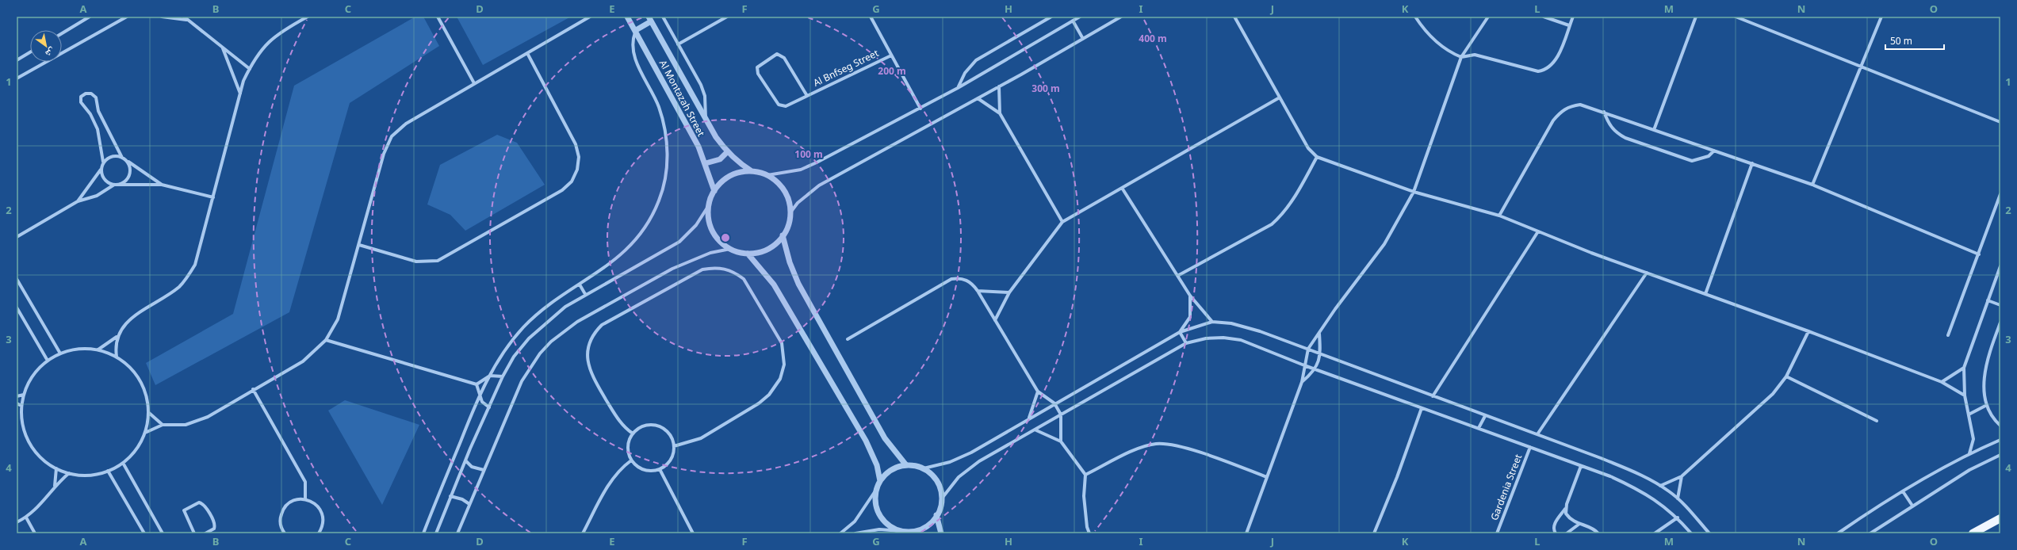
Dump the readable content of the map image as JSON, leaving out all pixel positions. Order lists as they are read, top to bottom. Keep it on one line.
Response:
{"streets":{"street":["Al Bnfseg Street","Al Montazah Street","Gardenia Street"]},"scale_bar":"50 m","north":"bottom right","grid":{"columns":["A","B","C","D","E","F","G","H","I","J","K","L","M","N","O"],"rows":["1","2","3","4"]},"rings":["400 m","200 m","300 m","100 m"]}
